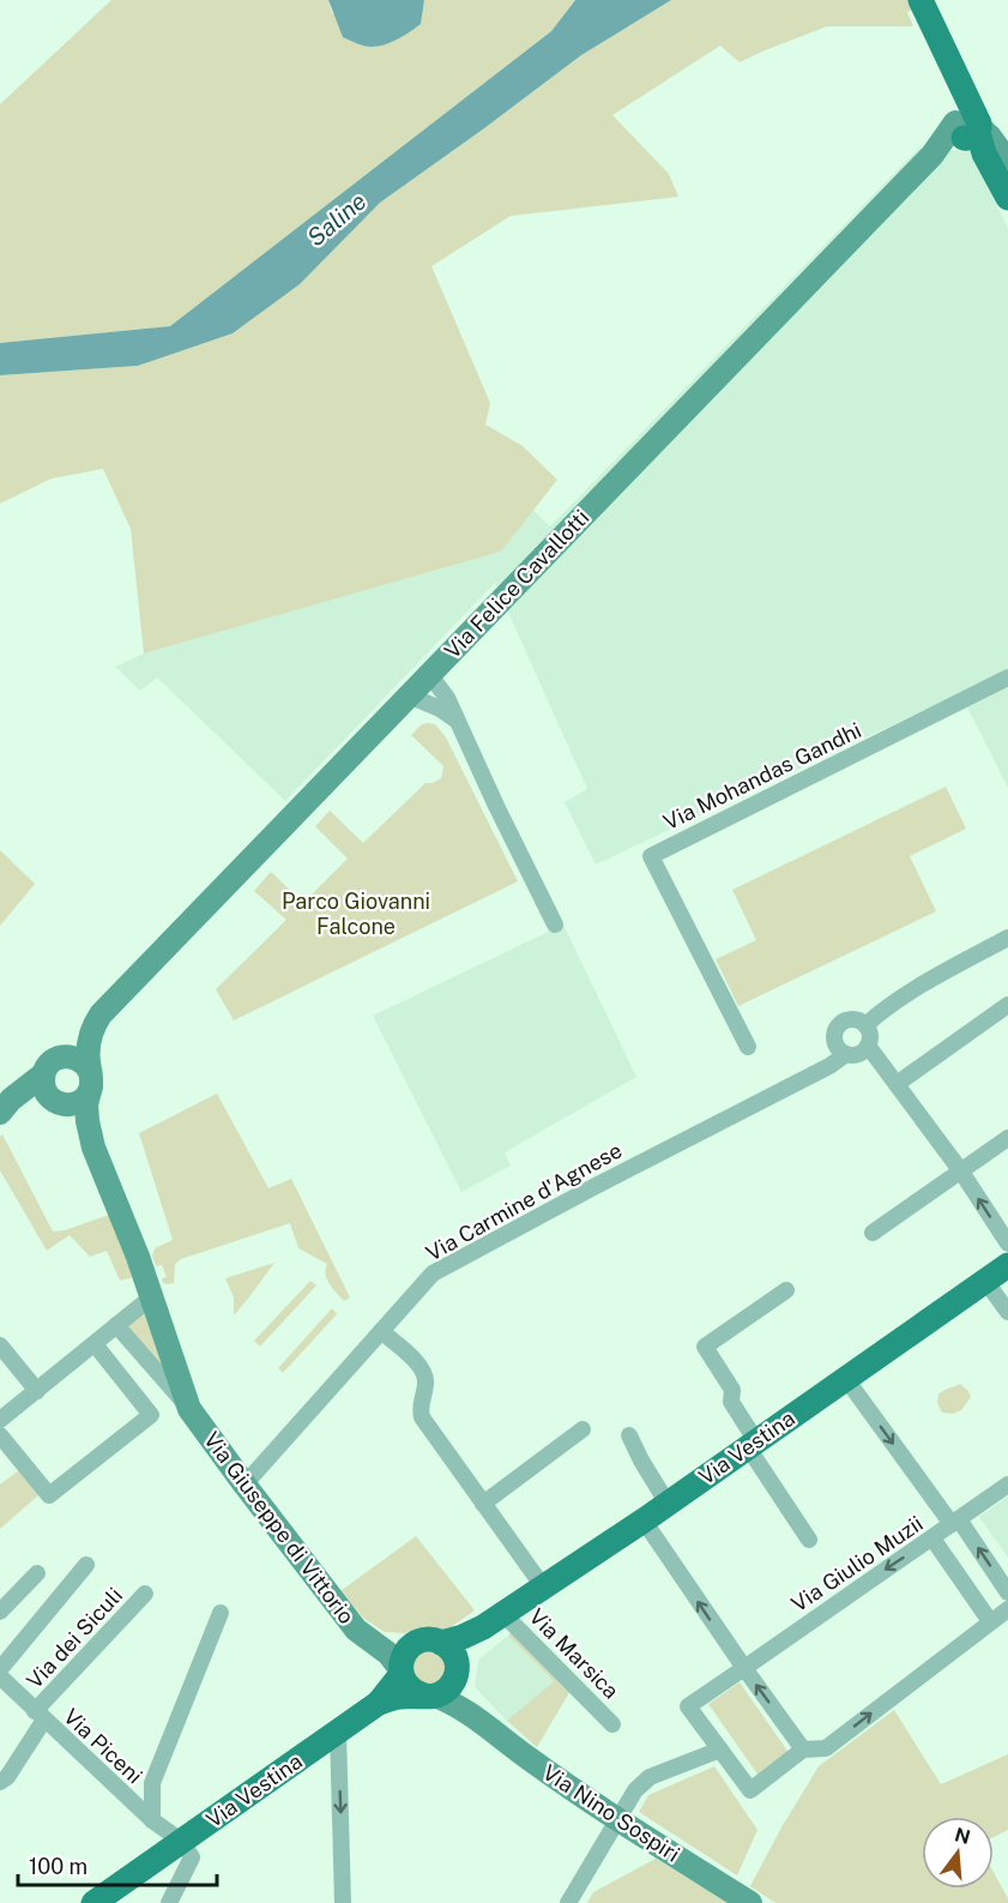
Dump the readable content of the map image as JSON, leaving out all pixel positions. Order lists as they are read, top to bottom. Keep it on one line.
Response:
{"streets":{"main road":["Via Felice Cavallotti","Via Vestina","Via Giuseppe di Vittorio","Via Nino Sospiri"],"street":["Via Mohandas Gandhi","Via Carmine d'Agnese","Via Giulio Muzii","Via dei Siculi","Via Marsica","Via Piceni"]},"crossings":[["Via Felice Cavallotti","Via Giuseppe di Vittorio"],["Via Carmine d'Agnese","Via Giuseppe di Vittorio"],["Via Vestina","Via Giuseppe di Vittorio"],["Via Vestina","Via Giulio Muzii"],["Via Vestina","Via Marsica"],["Via Vestina","Via Piceni"],["Via Vestina","Via Nino Sospiri"],["Via Giuseppe di Vittorio","Via Nino Sospiri"],["Via dei Siculi","Via Piceni"]],"water":["Saline"],"parks":["Parco Giovanni Falcone"],"scale_bar":"100 m","north":"top"}
